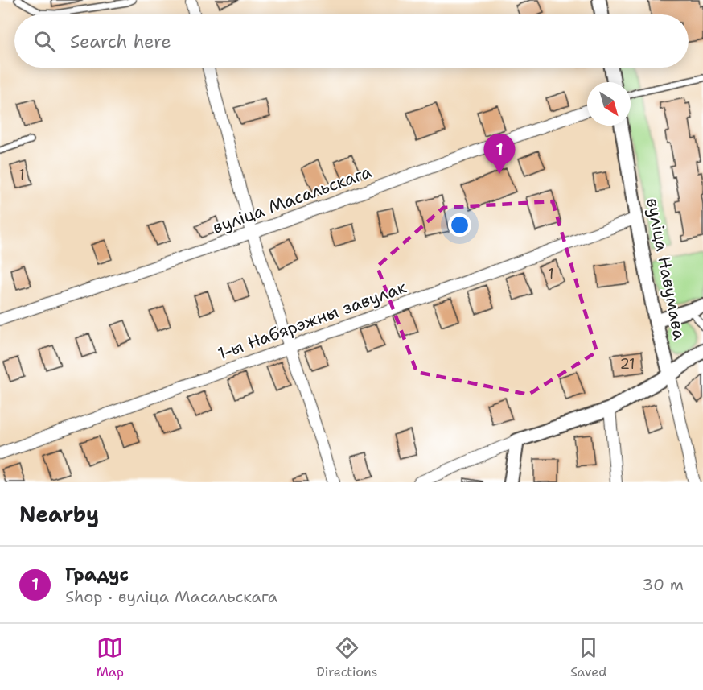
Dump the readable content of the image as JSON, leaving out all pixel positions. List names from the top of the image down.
{
  "streets": {
    "street": ["вуліца Масальскага", "вуліца Навумава", "1-ы Набярэжны завулак"]
  },
  "crossings": [
    ["вуліца Навумава", "1-ы Набярэжны завулак"]
  ],
  "house_numbers": ["1", "1", "21"],
  "north": "bottom right",
  "page": {
    "search": "Search here",
    "pins": "1",
    "heading": "Nearby",
    "list": [
      {
        "mark": "1",
        "name": "Градус",
        "note": "Shop · вуліца Масальскага",
        "value": "30 m"
      }
    ],
    "nav": ["Map", "Directions", "Saved"]
  }
}
